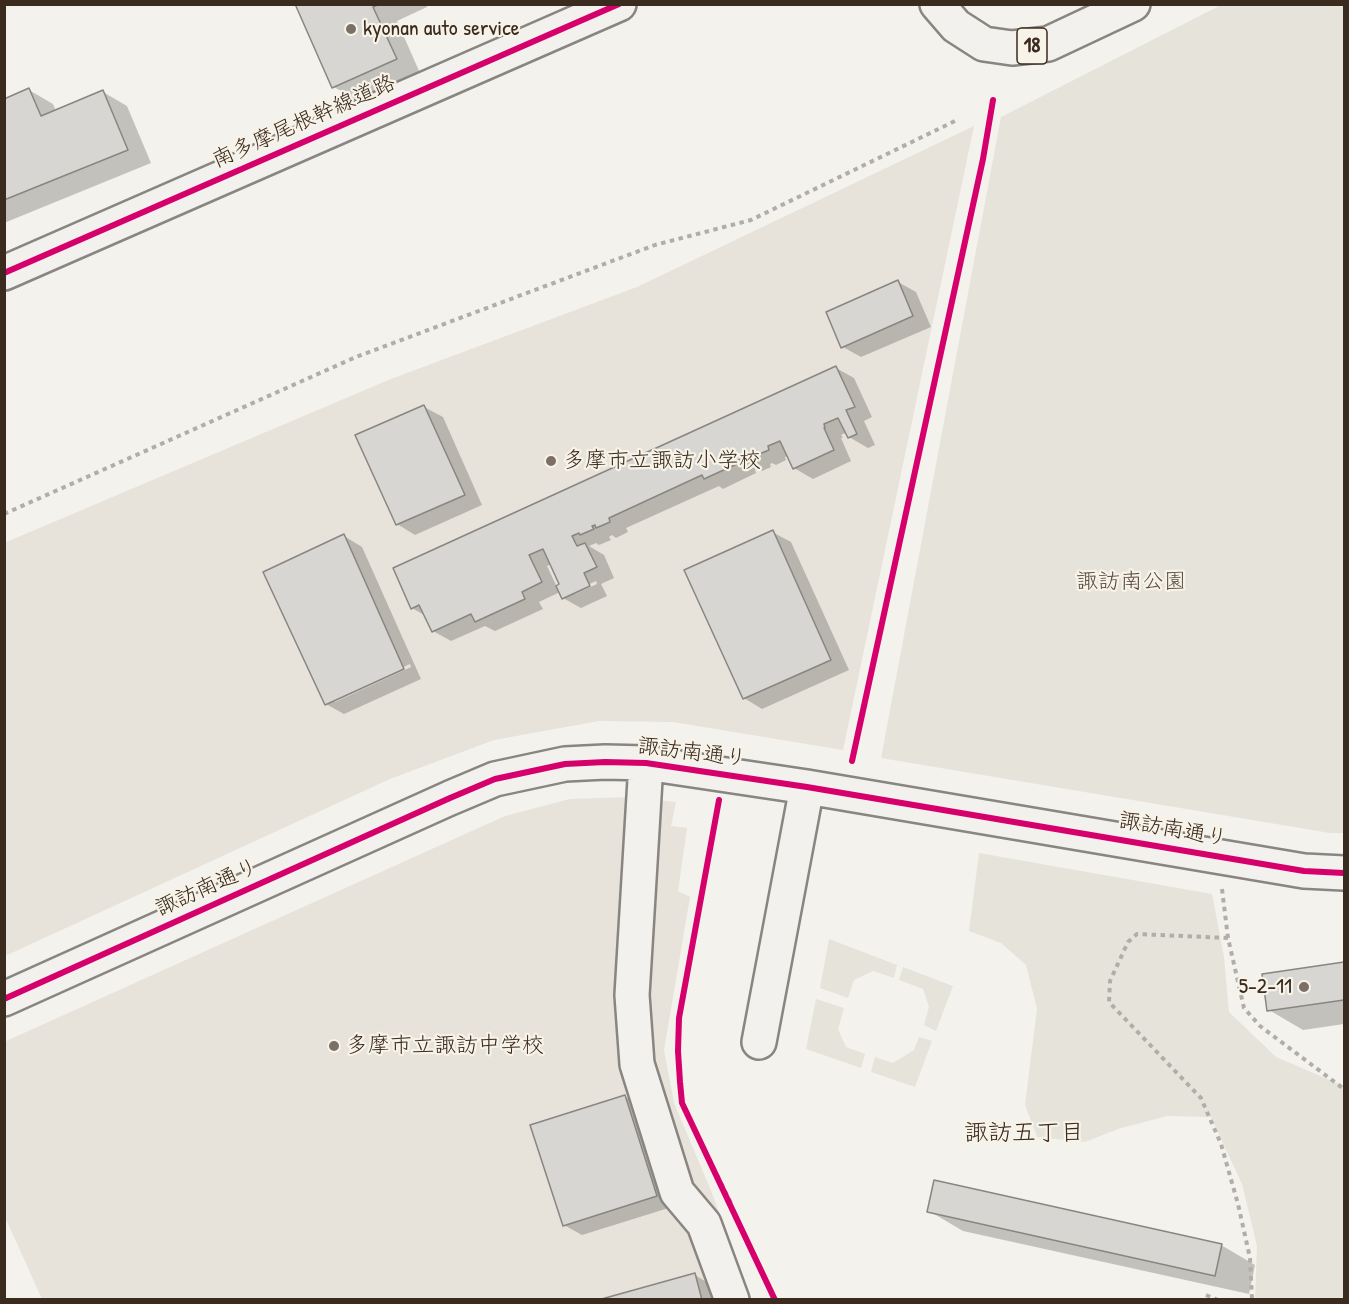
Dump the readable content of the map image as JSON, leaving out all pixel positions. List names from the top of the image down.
{
  "streets": {
    "street": ["18", "南多摩尾根幹線道路", "諏訪南通り"]
  },
  "districts": ["諏訪五丁目"],
  "parks": ["諏訪南公園"],
  "places": [
    "kyonan auto service",
    "多摩市立諏訪小学校",
    "5-2-11",
    "多摩市立諏訪中学校"
  ]
}
